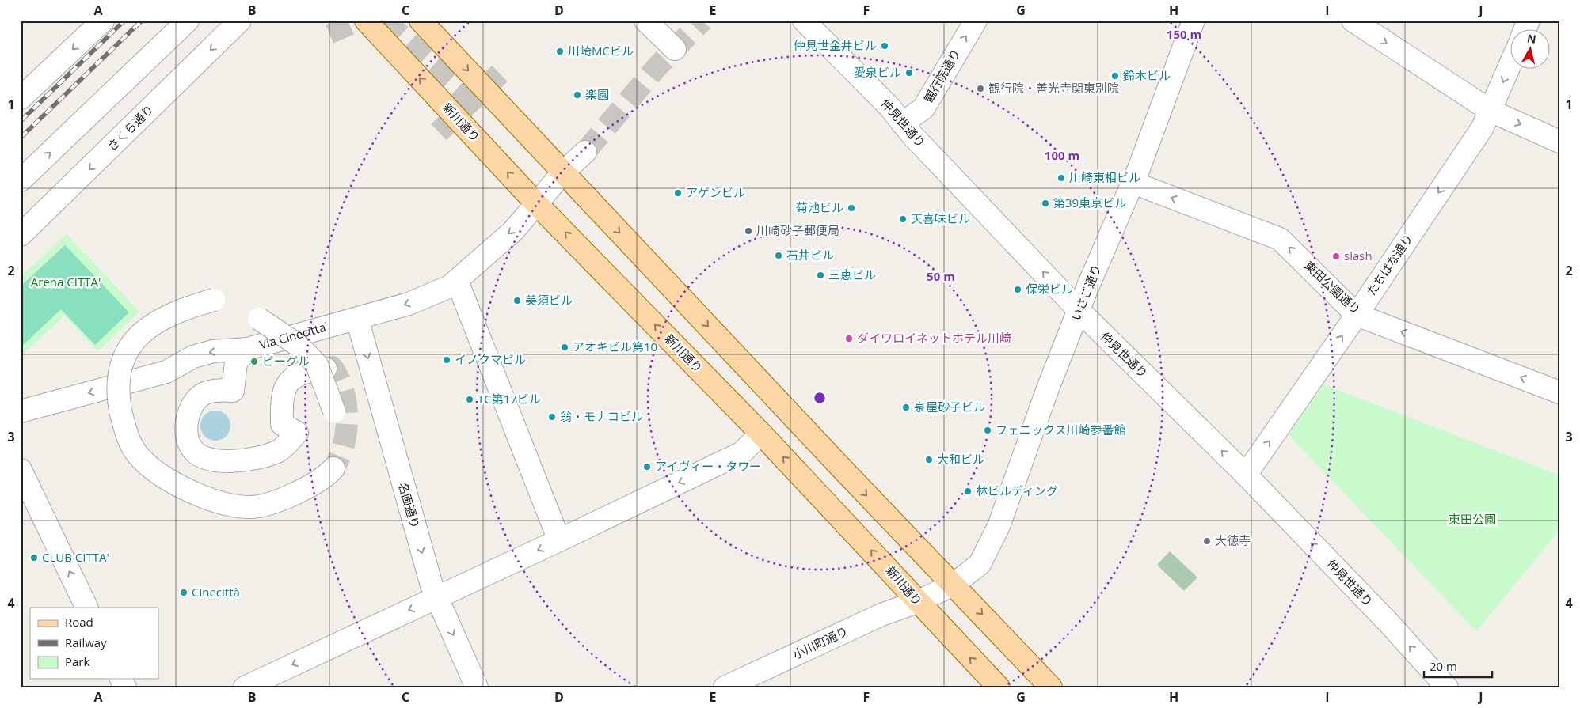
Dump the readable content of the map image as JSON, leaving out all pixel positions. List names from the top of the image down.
{
  "streets": {
    "main road": ["新川通り"],
    "street": [
      "観行院通り",
      "仲見世通り",
      "さくら通り",
      "たちばな通り",
      "東田公園通り",
      "いさご通り",
      "Via Cinecitta'",
      "名画通り",
      "小川町通り"
    ]
  },
  "crossings": [
    ["観行院通り", "仲見世通り"],
    ["新川通り", "Via Cinecitta'"],
    ["新川通り", "小川町通り"],
    ["仲見世通り", "たちばな通り"],
    ["仲見世通り", "いさご通り"],
    ["たちばな通り", "東田公園通り"],
    ["東田公園通り", "いさご通り"],
    ["いさご通り", "小川町通り"],
    ["Via Cinecitta'", "名画通り"]
  ],
  "one_way": [
    "観行院通り",
    "仲見世通り",
    "東田公園通り",
    "Via Cinecitta'"
  ],
  "parks": ["Arena CITTA'", "東田公園"],
  "places": [
    "仲見世金井ビル",
    "川崎MCビル",
    "愛泉ビル",
    "鈴木ビル",
    "観行院・善光寺関東別院",
    "楽園",
    "川崎東相ビル",
    "アゲンビル",
    "第39東京ビル",
    "菊池ビル",
    "天喜味ビル",
    "川崎砂子郵便局",
    "石井ビル",
    "slash",
    "三恵ビル",
    "保栄ビル",
    "美須ビル",
    "ダイワロイネットホテル川崎",
    "アオキビル第10",
    "イノクマビル",
    "ビーグル",
    "TC第17ビル",
    "泉屋砂子ビル",
    "翁・モナコビル",
    "フェニックス川崎参番館",
    "大和ビル",
    "アイヴィー・タワー",
    "林ビルディング",
    "大徳寺",
    "CLUB CITTA'",
    "Cinecittà"
  ],
  "legend": ["Road", "Railway", "Park"],
  "scale_bar": "20 m",
  "north": "top",
  "grid": {
    "columns": [
      "A",
      "B",
      "C",
      "D",
      "E",
      "F",
      "G",
      "H",
      "I",
      "J"
    ],
    "rows": [
      "1",
      "2",
      "3",
      "4"
    ]
  },
  "rings": ["150 m", "100 m", "50 m"]
}
